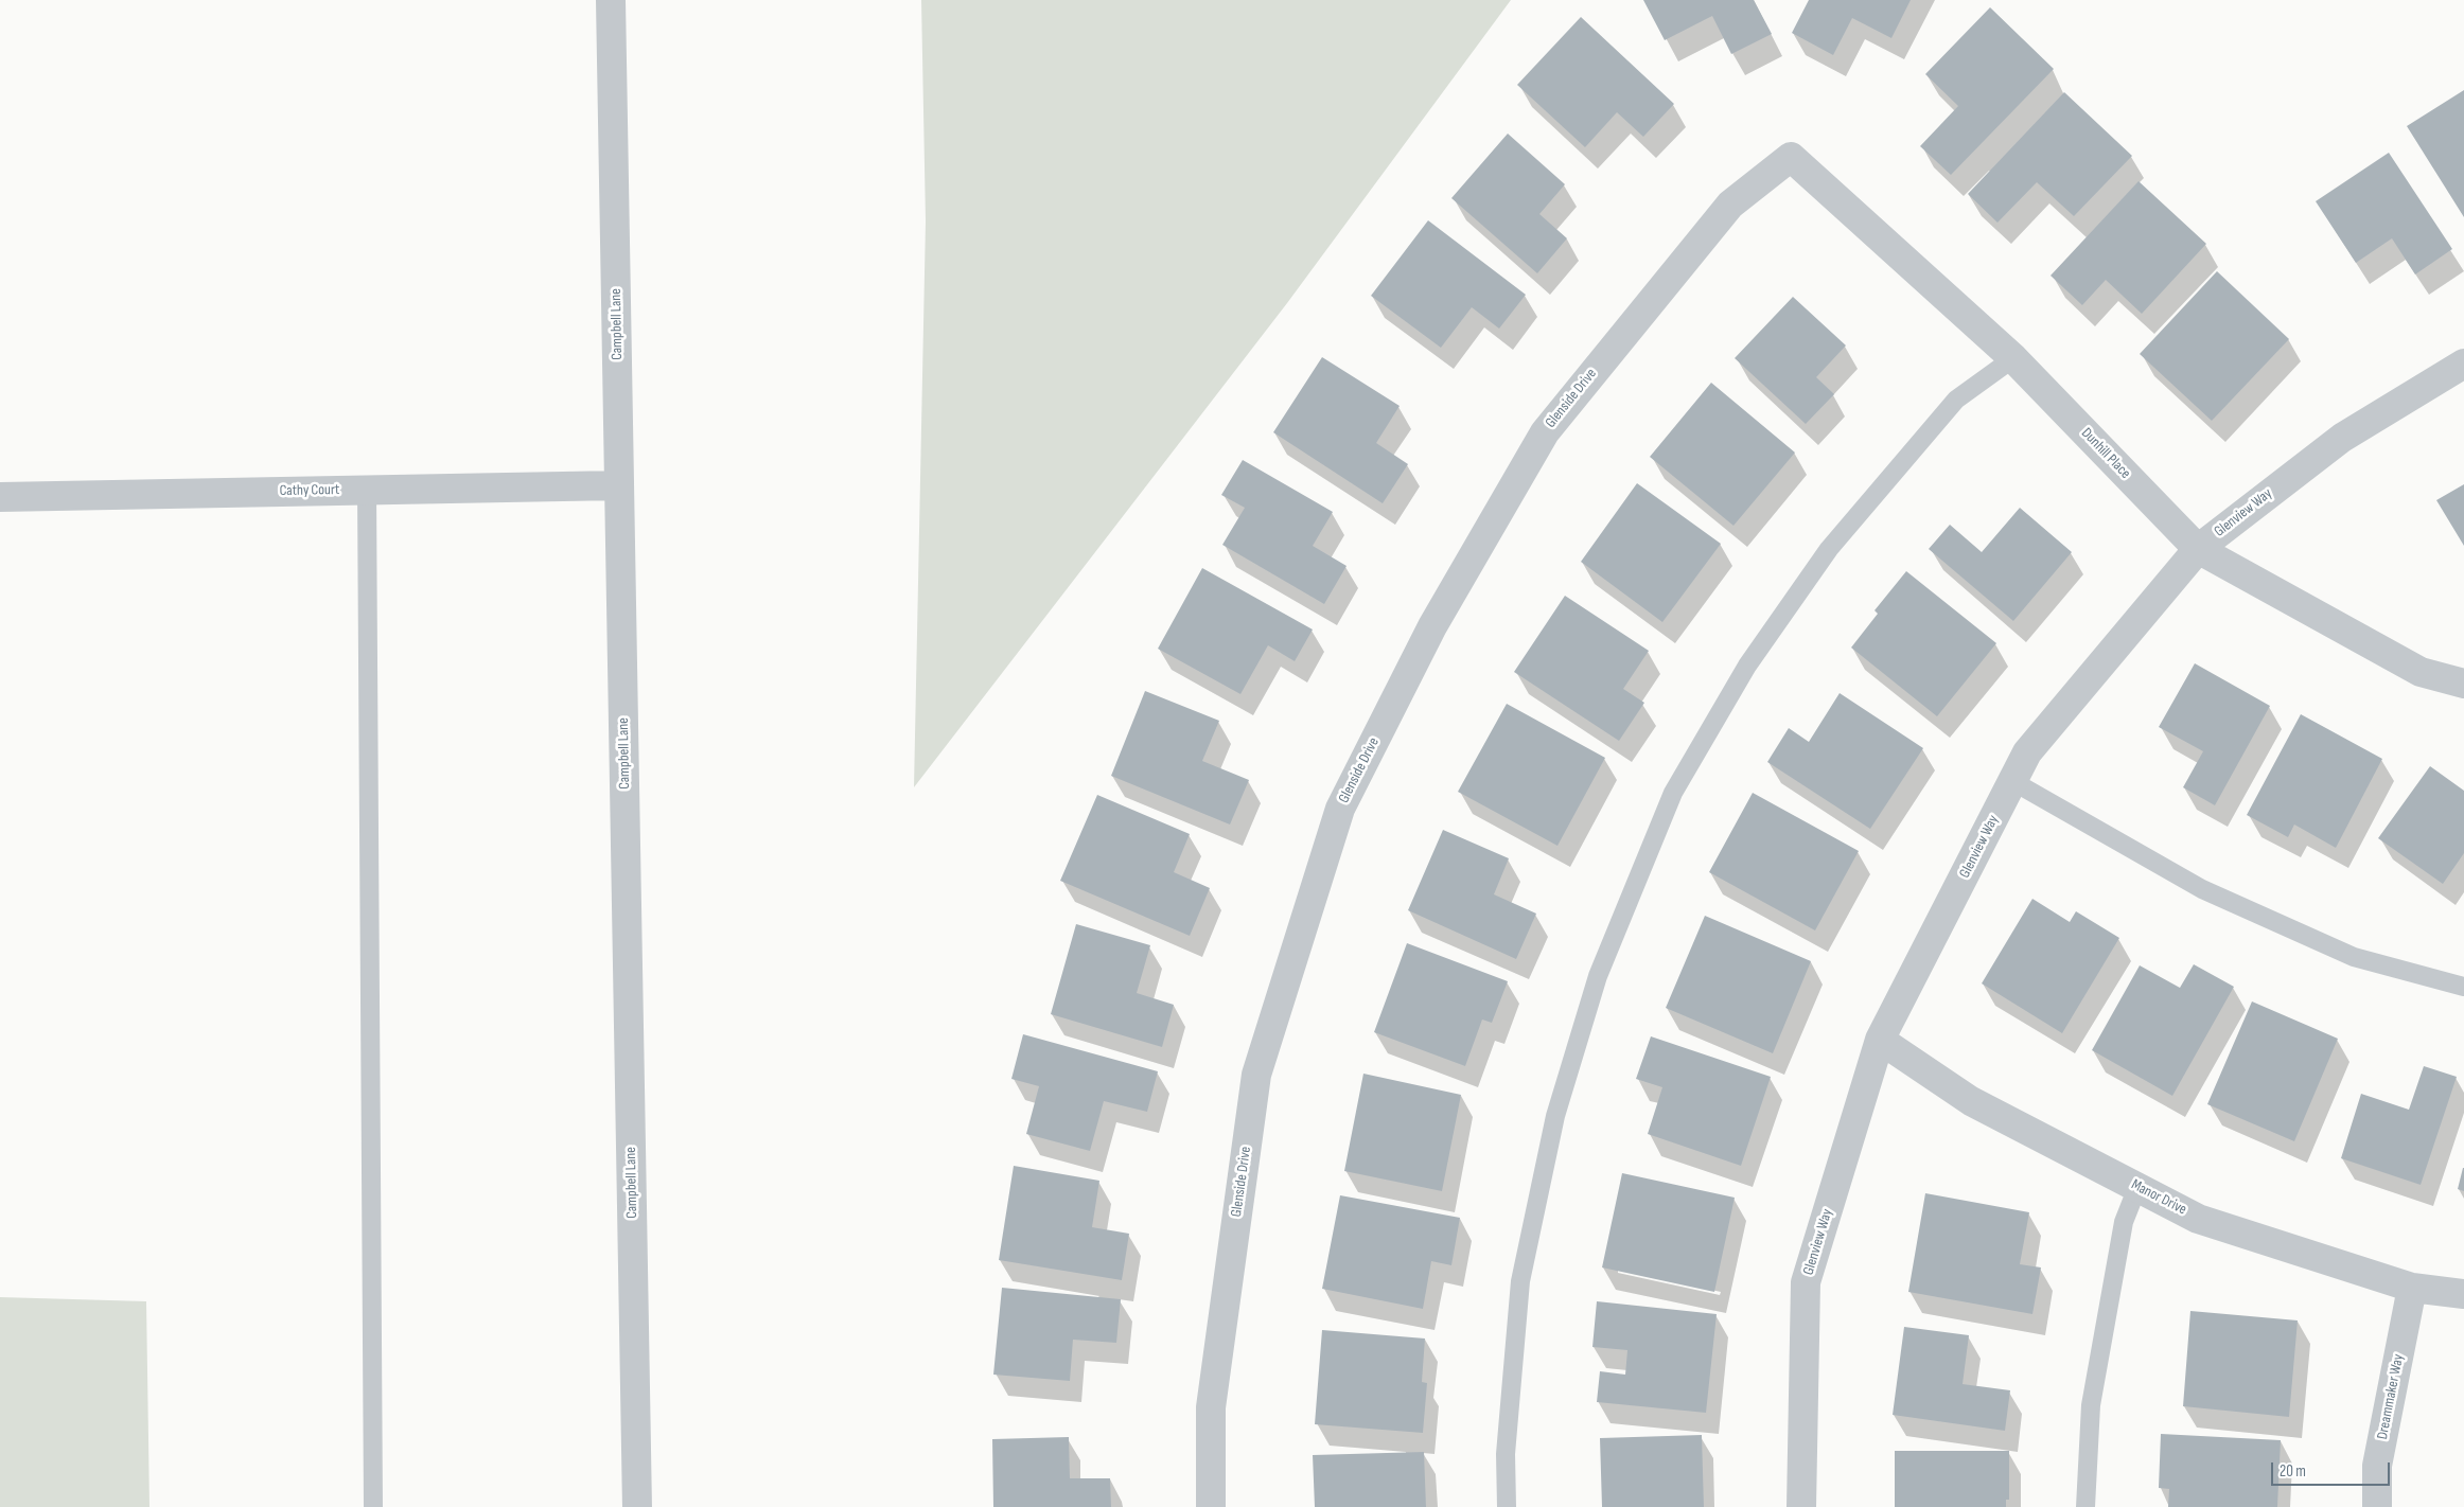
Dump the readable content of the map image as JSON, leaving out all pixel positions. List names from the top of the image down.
{
  "streets": {
    "street": [
      "Campbell Lane",
      "Glenside Drive",
      "Dunhill Place",
      "Cathy Court",
      "Glenview Way",
      "Manor Drive",
      "Dreammaker Way"
    ]
  },
  "crossings": [
    ["Campbell Lane", "Cathy Court"],
    ["Glenside Drive", "Dunhill Place"],
    ["Dunhill Place", "Glenview Way"],
    ["Glenview Way", "Manor Drive"],
    ["Manor Drive", "Dreammaker Way"]
  ],
  "scale_bar": "20 m"
}
